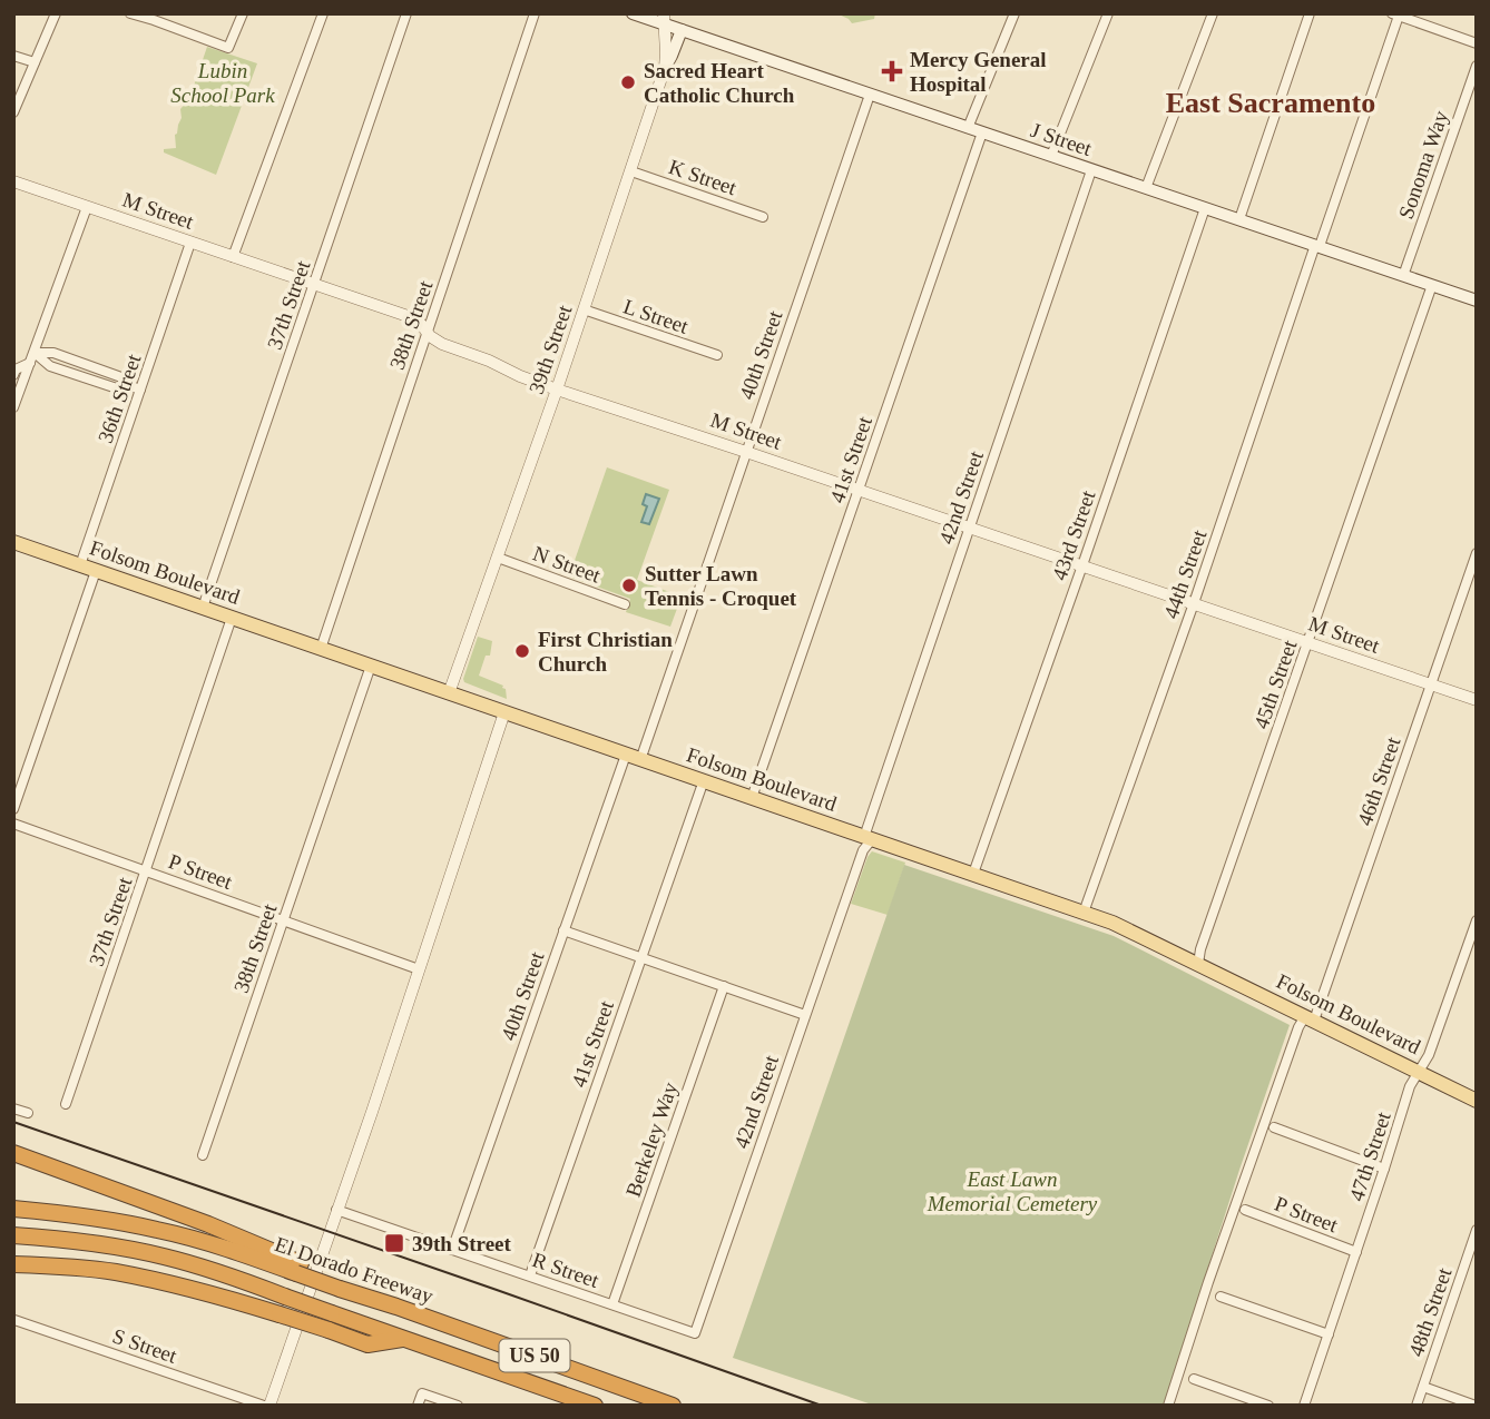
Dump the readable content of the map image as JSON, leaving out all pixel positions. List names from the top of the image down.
{
  "streets": {
    "highway": ["El Dorado Freeway", "US 50"],
    "main road": ["J Street", "Folsom Boulevard"],
    "street": [
      "Sonoma Way",
      "K Street",
      "M Street",
      "37th Street",
      "L Street",
      "38th Street",
      "39th Street",
      "40th Street",
      "36th Street",
      "41st Street",
      "42nd Street",
      "43rd Street",
      "N Street",
      "44th Street",
      "45th Street",
      "46th Street",
      "P Street",
      "Berkeley Way",
      "47th Street",
      "R Street",
      "48th Street",
      "S Street"
    ]
  },
  "crossings": [
    ["J Street", "Sonoma Way"],
    ["J Street", "39th Street"],
    ["J Street", "40th Street"],
    ["J Street", "41st Street"],
    ["J Street", "42nd Street"],
    ["J Street", "43rd Street"],
    ["J Street", "44th Street"],
    ["J Street", "45th Street"],
    ["K Street", "39th Street"],
    ["M Street", "37th Street"],
    ["M Street", "38th Street"],
    ["M Street", "39th Street"],
    ["M Street", "40th Street"],
    ["M Street", "36th Street"],
    ["M Street", "41st Street"],
    ["M Street", "42nd Street"],
    ["M Street", "43rd Street"],
    ["M Street", "44th Street"],
    ["M Street", "45th Street"],
    ["M Street", "46th Street"],
    ["37th Street", "Folsom Boulevard"],
    ["37th Street", "P Street"],
    ["L Street", "39th Street"],
    ["38th Street", "Folsom Boulevard"],
    ["38th Street", "P Street"],
    ["39th Street", "N Street"],
    ["39th Street", "Folsom Boulevard"],
    ["40th Street", "Folsom Boulevard"],
    ["40th Street", "R Street"],
    ["36th Street", "Folsom Boulevard"],
    ["41st Street", "Folsom Boulevard"],
    ["41st Street", "R Street"],
    ["42nd Street", "Folsom Boulevard"],
    ["42nd Street", "R Street"],
    ["43rd Street", "Folsom Boulevard"],
    ["Folsom Boulevard", "44th Street"],
    ["Folsom Boulevard", "45th Street"],
    ["Folsom Boulevard", "46th Street"],
    ["Folsom Boulevard", "47th Street"],
    ["P Street", "47th Street"],
    ["Berkeley Way", "R Street"]
  ],
  "districts": ["East Sacramento"],
  "parks": ["Lubin School Park", "East Lawn Memorial Cemetery"],
  "places": {
    "health": ["Mercy General Hospital"],
    "other": ["Sacred Heart Catholic Church", "Sutter Lawn Tennis - Croquet", "First Christian Church"],
    "transit": ["39th Street"]
  }
}
